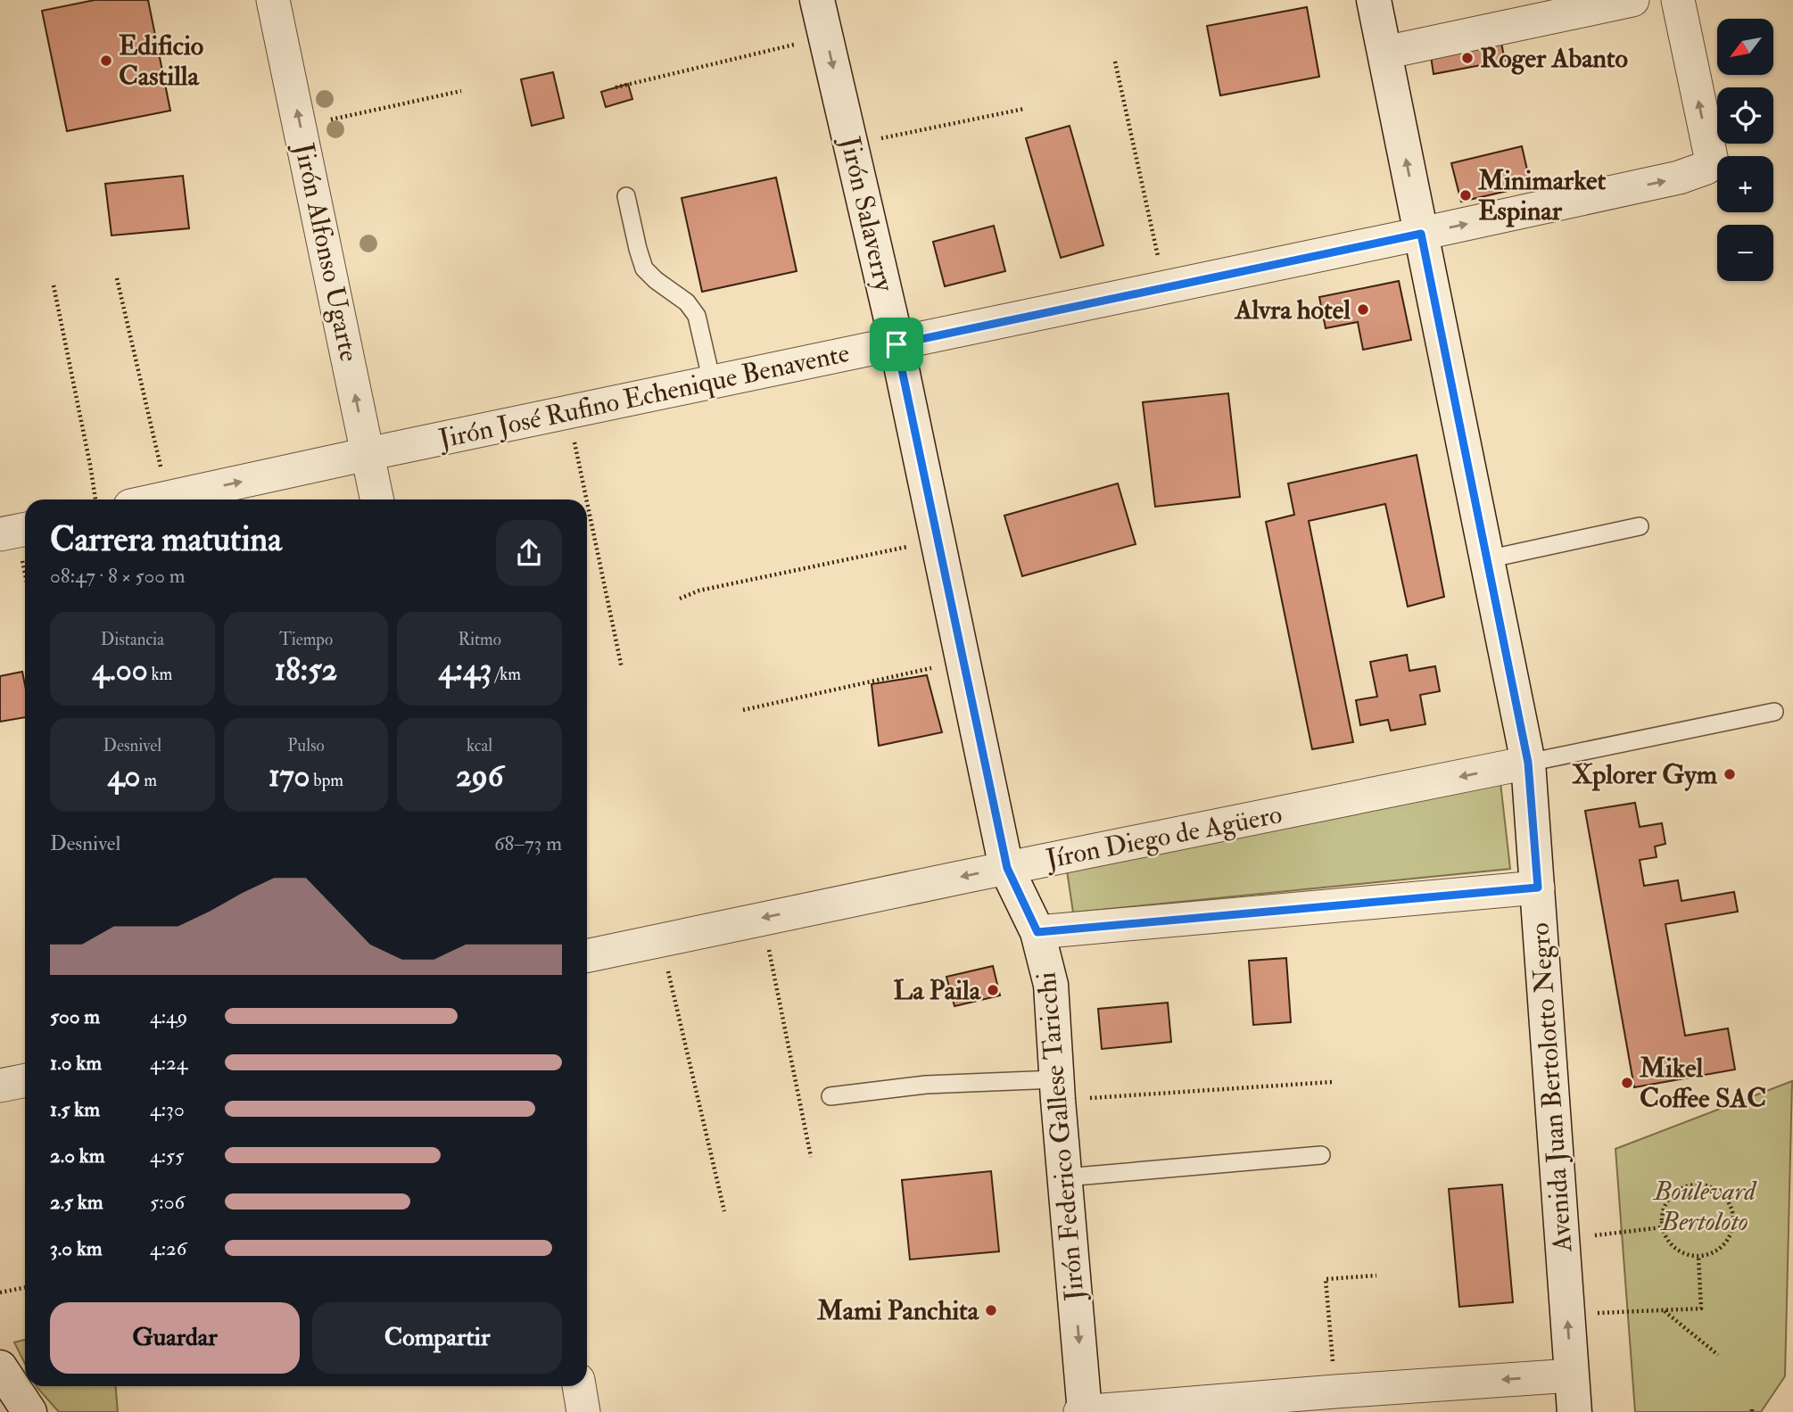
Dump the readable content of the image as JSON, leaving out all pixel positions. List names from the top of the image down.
{
  "streets": {
    "main road": ["Jirón Salaverry", "Avenida Juan Bertolotto Negro", "Jirón Federico Gallese Taricchi"],
    "street": ["Jirón Alfonso Ugarte", "Jirón José Rufino Echenique Benavente", "Jíron Diego de Agüero"]
  },
  "crossings": [
    ["Jirón Salaverry", "Jirón José Rufino Echenique Benavente"],
    ["Jirón Salaverry", "Jíron Diego de Agüero"],
    ["Jirón Salaverry", "Jirón Federico Gallese Taricchi"],
    ["Jirón Alfonso Ugarte", "Jirón José Rufino Echenique Benavente"],
    ["Jirón José Rufino Echenique Benavente", "Avenida Juan Bertolotto Negro"],
    ["Jíron Diego de Agüero", "Avenida Juan Bertolotto Negro"],
    ["Jíron Diego de Agüero", "Jirón Federico Gallese Taricchi"]
  ],
  "one_way": ["Jirón Alfonso Ugarte", "Jirón Federico Gallese Taricchi"],
  "parks": ["Boulevard Bertoloto"],
  "places": [
    "Roger Abanto",
    "Edificio Castilla",
    "Minimarket Espinar",
    "Alvra hotel",
    "Xplorer Gym",
    "La Paila",
    "Mikel Coffee SAC",
    "Mami Panchita"
  ],
  "north": "bottom left",
  "page": {
    "map_buttons": ["+", "−"],
    "heading": ["Carrera matutina", "08:47 · 8 × 500 m"],
    "stats": [
      ["Distancia", "4.00 km"],
      ["Tiempo", "18:52"],
      ["Ritmo", "4:43 /km"],
      ["Desnivel", "40 m"],
      ["Pulso", "170 bpm"],
      ["kcal", "296"]
    ],
    "chart": ["Desnivel", "68–73 m"],
    "list": [
      {
        "name": "500 m",
        "note": "4:49"
      },
      {
        "name": "1.0 km",
        "note": "4:24"
      },
      {
        "name": "1.5 km",
        "note": "4:30"
      },
      {
        "name": "2.0 km",
        "note": "4:55"
      },
      {
        "name": "2.5 km",
        "note": "5:06"
      },
      {
        "name": "3.0 km",
        "note": "4:26"
      }
    ],
    "buttons": ["Guardar", "Compartir"]
  }
}
